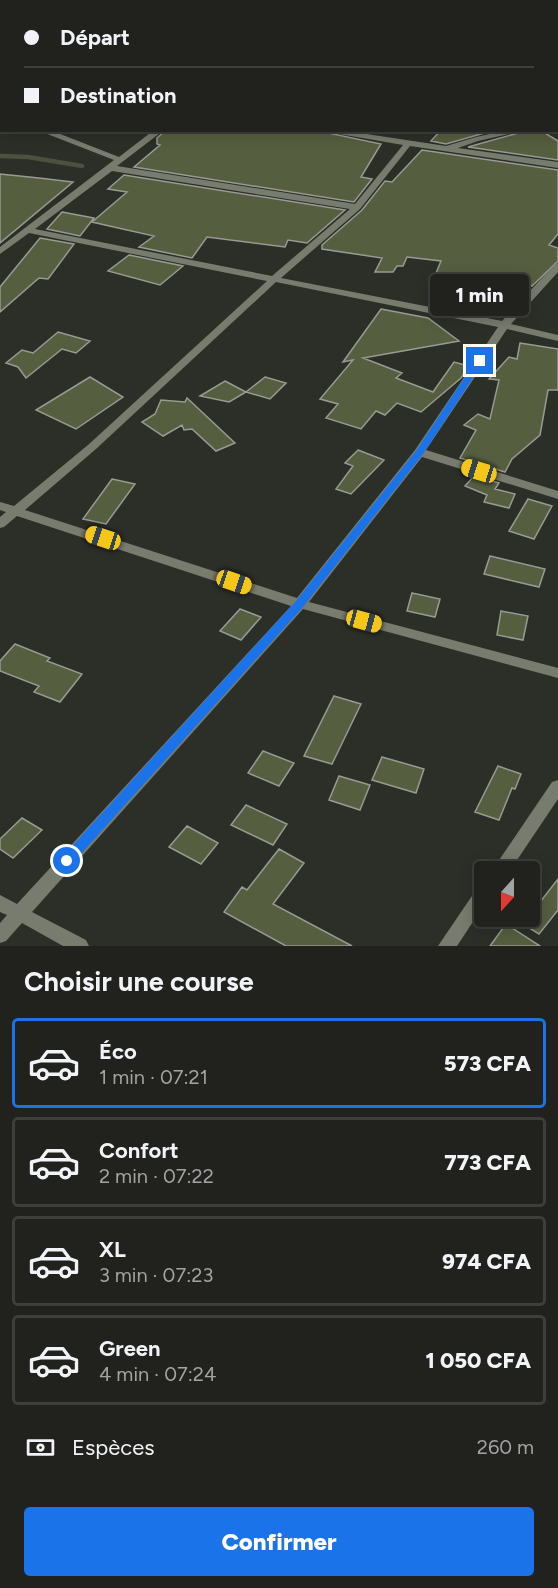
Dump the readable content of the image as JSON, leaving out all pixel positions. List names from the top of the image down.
{
  "north": "bottom",
  "page": {
    "banner": ["Départ", "Destination"],
    "bubble": "1 min",
    "heading": "Choisir une course",
    "list": [
      {
        "name": "Éco",
        "note": "1 min · 07:21",
        "value": "573 CFA"
      },
      {
        "name": "Confort",
        "note": "2 min · 07:22",
        "value": "773 CFA"
      },
      {
        "name": "XL",
        "note": "3 min · 07:23",
        "value": "974 CFA"
      },
      {
        "name": "Green",
        "note": "4 min · 07:24",
        "value": "1 050 CFA"
      }
    ],
    "pay": ["Espèces", "260 m"],
    "buttons": "Confirmer"
  }
}
